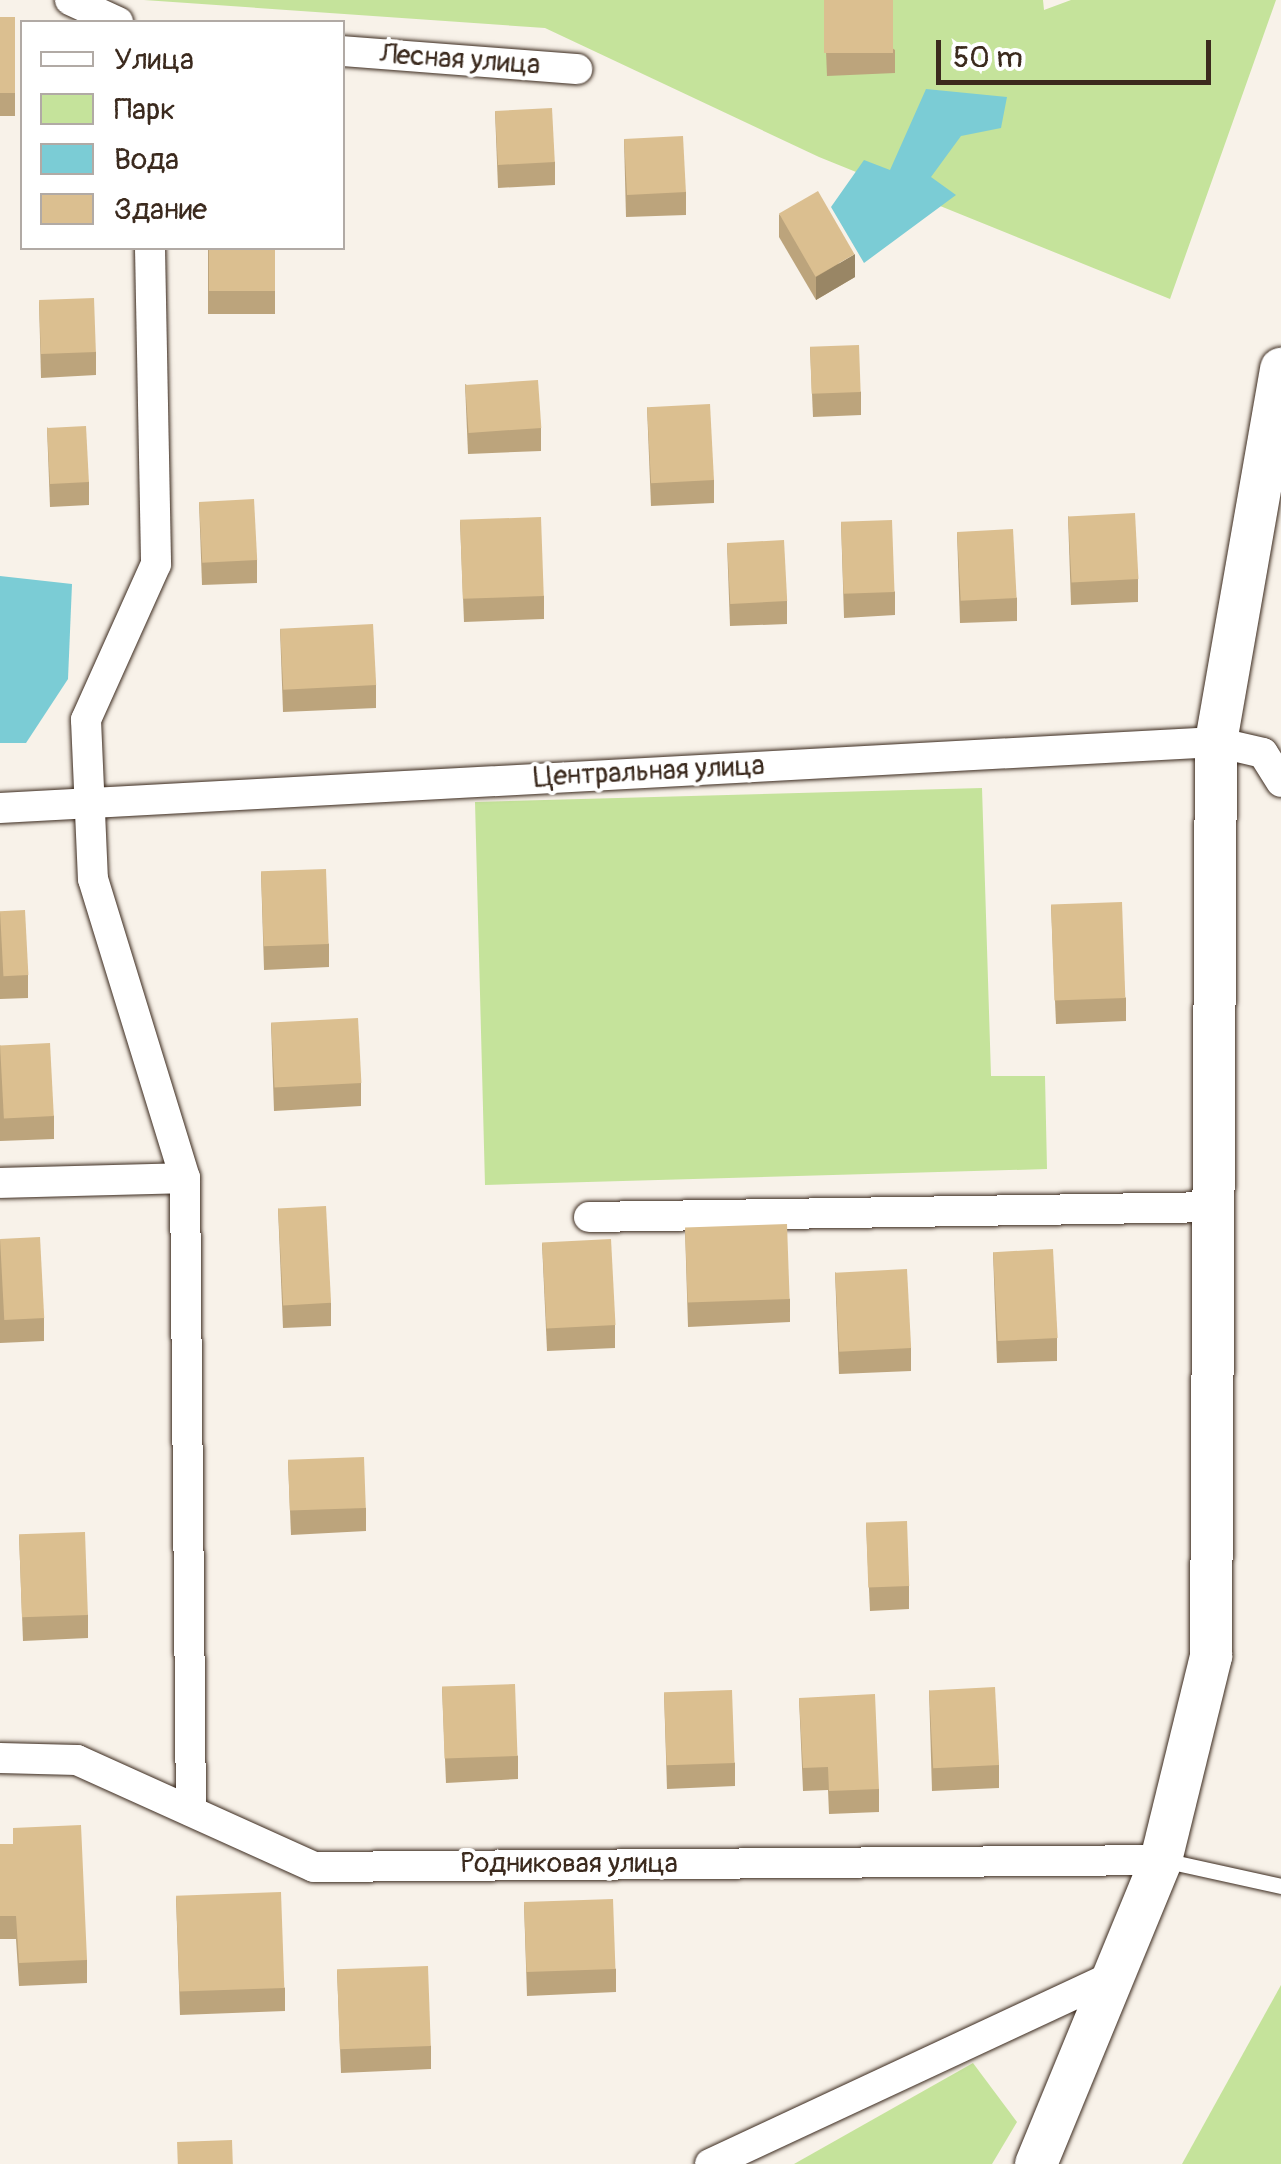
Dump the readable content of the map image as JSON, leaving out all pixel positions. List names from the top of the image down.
{
  "streets": {
    "street": ["Лесная улица", "Центральная улица", "Родниковая улица"]
  },
  "legend": [
    "Улица",
    "Парк",
    "Вода",
    "Здание"
  ],
  "scale_bar": "50 m"
}
